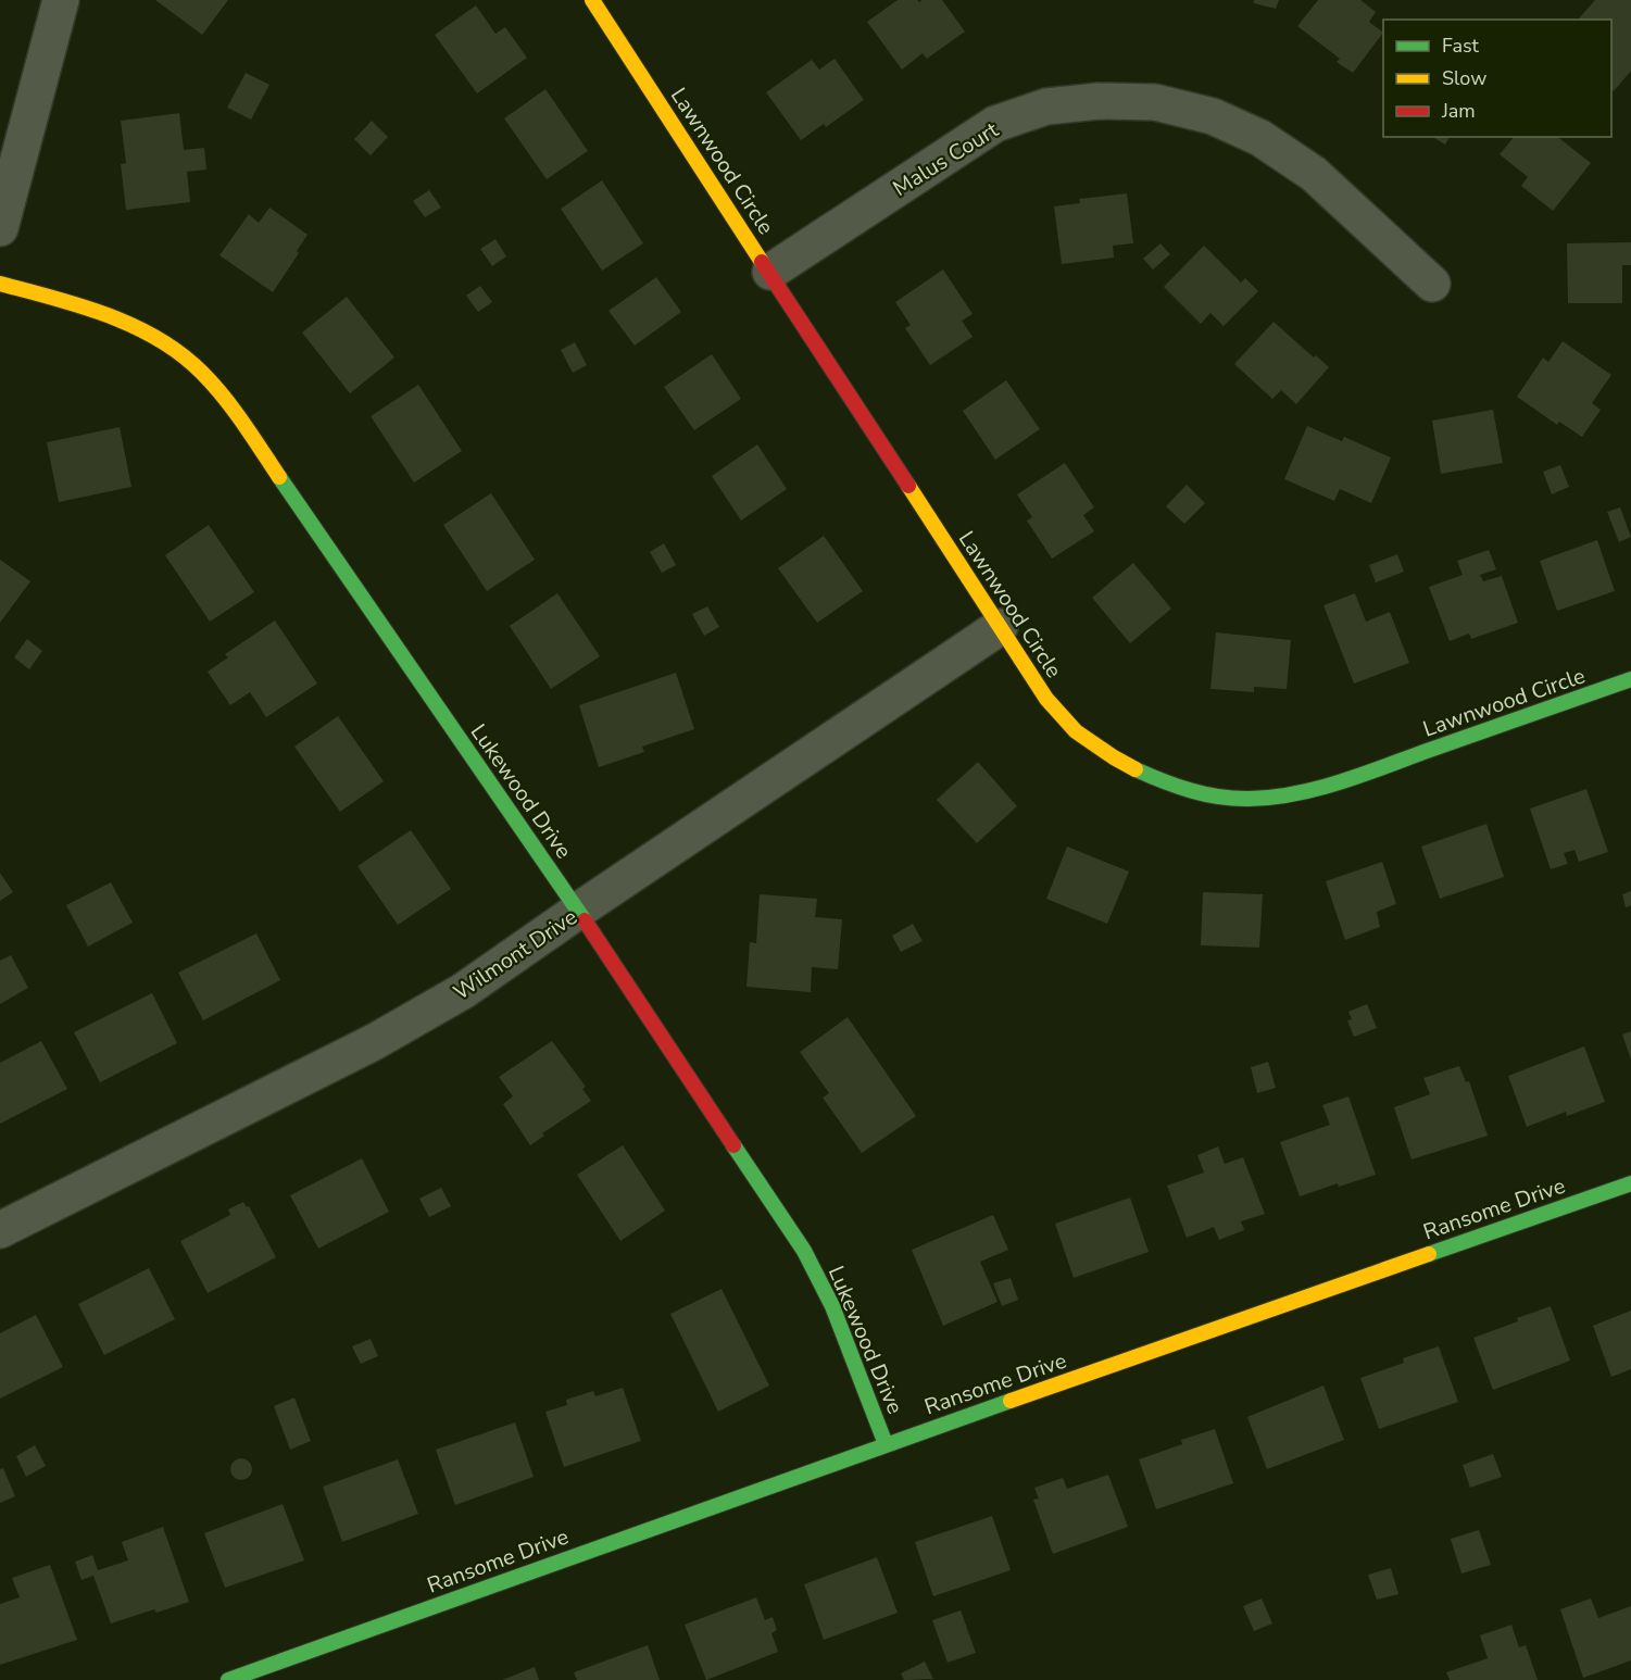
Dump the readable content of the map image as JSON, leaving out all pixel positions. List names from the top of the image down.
{
  "streets": {
    "street": [
      "Malus Court",
      "Lawnwood Circle",
      "Lukewood Drive",
      "Wilmont Drive",
      "Ransome Drive"
    ]
  },
  "crossings": [
    ["Malus Court", "Lawnwood Circle"],
    ["Lawnwood Circle", "Wilmont Drive"],
    ["Lukewood Drive", "Wilmont Drive"],
    ["Lukewood Drive", "Ransome Drive"]
  ],
  "legend": ["Fast", "Slow", "Jam"]
}
